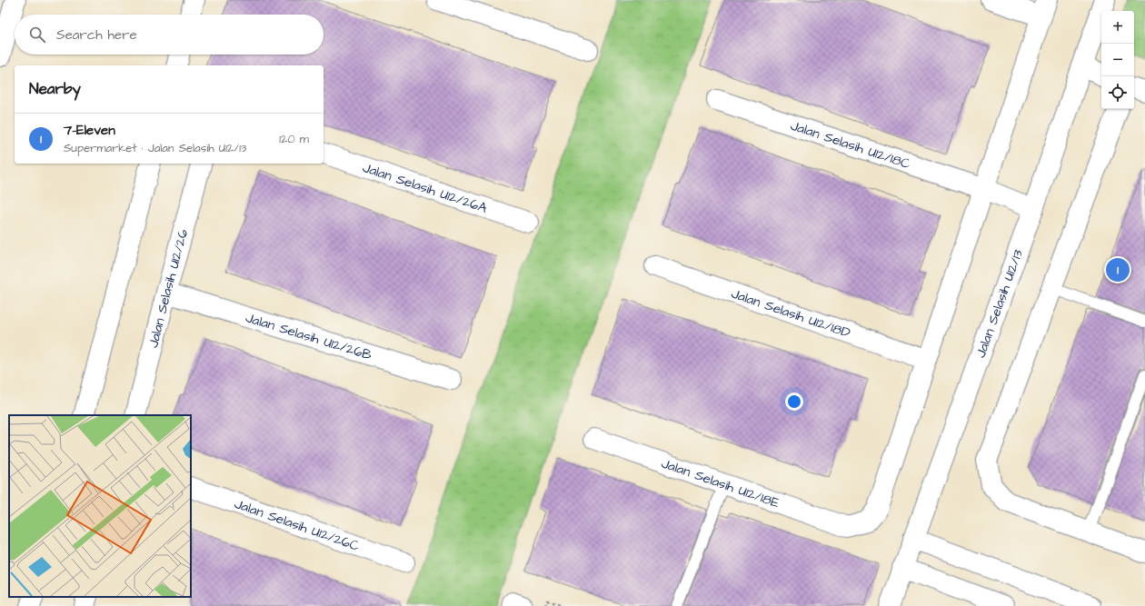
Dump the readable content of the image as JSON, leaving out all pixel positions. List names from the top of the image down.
{
  "streets": {
    "main road": [
      "Jalan Selasih U12/18C",
      "Jalan Selasih U12/26A",
      "Jalan Selasih U12/26",
      "Jalan Selasih U12/13",
      "Jalan Selasih U12/18D",
      "Jalan Selasih U12/26B",
      "Jalan Selasih U12/18E",
      "Jalan Selasih U12/26C"
    ]
  },
  "crossings": [
    ["Jalan Selasih U12/18C", "Jalan Selasih U12/13"],
    ["Jalan Selasih U12/26", "Jalan Selasih U12/26B"],
    ["Jalan Selasih U12/18D", "Jalan Selasih U12/18E"]
  ],
  "page": {
    "map_buttons": ["+", "−"],
    "search": "Search here",
    "heading": "Nearby",
    "list": [
      {
        "mark": "1",
        "name": "7-Eleven",
        "note": "Supermarket · Jalan Selasih U12/13",
        "value": "120 m"
      }
    ],
    "pins": "1"
  }
}
